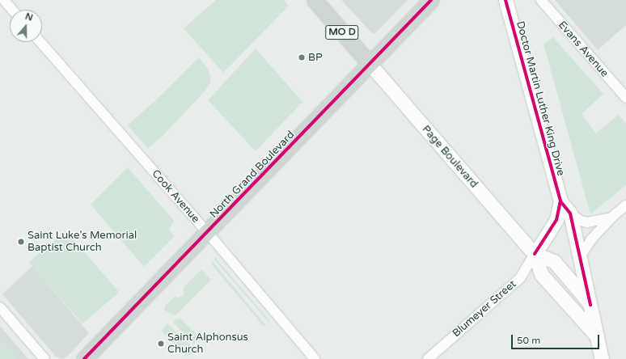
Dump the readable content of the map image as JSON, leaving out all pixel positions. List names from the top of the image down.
{
  "streets": {
    "main road": [
      "MO D",
      "Doctor Martin Luther King Drive",
      "Page Boulevard",
      "North Grand Boulevard"
    ],
    "street": ["Evans Avenue", "Cook Avenue", "Blumeyer Street"]
  },
  "crossings": [
    ["Doctor Martin Luther King Drive", "Page Boulevard"],
    ["Doctor Martin Luther King Drive", "Blumeyer Street"],
    ["Page Boulevard", "North Grand Boulevard"],
    ["Page Boulevard", "Blumeyer Street"],
    ["North Grand Boulevard", "Cook Avenue"]
  ],
  "places": ["BP", "Saint Luke's Memorial Baptist Church", "Saint Alphonsus Church"],
  "scale_bar": "50 m",
  "north": "top"
}
